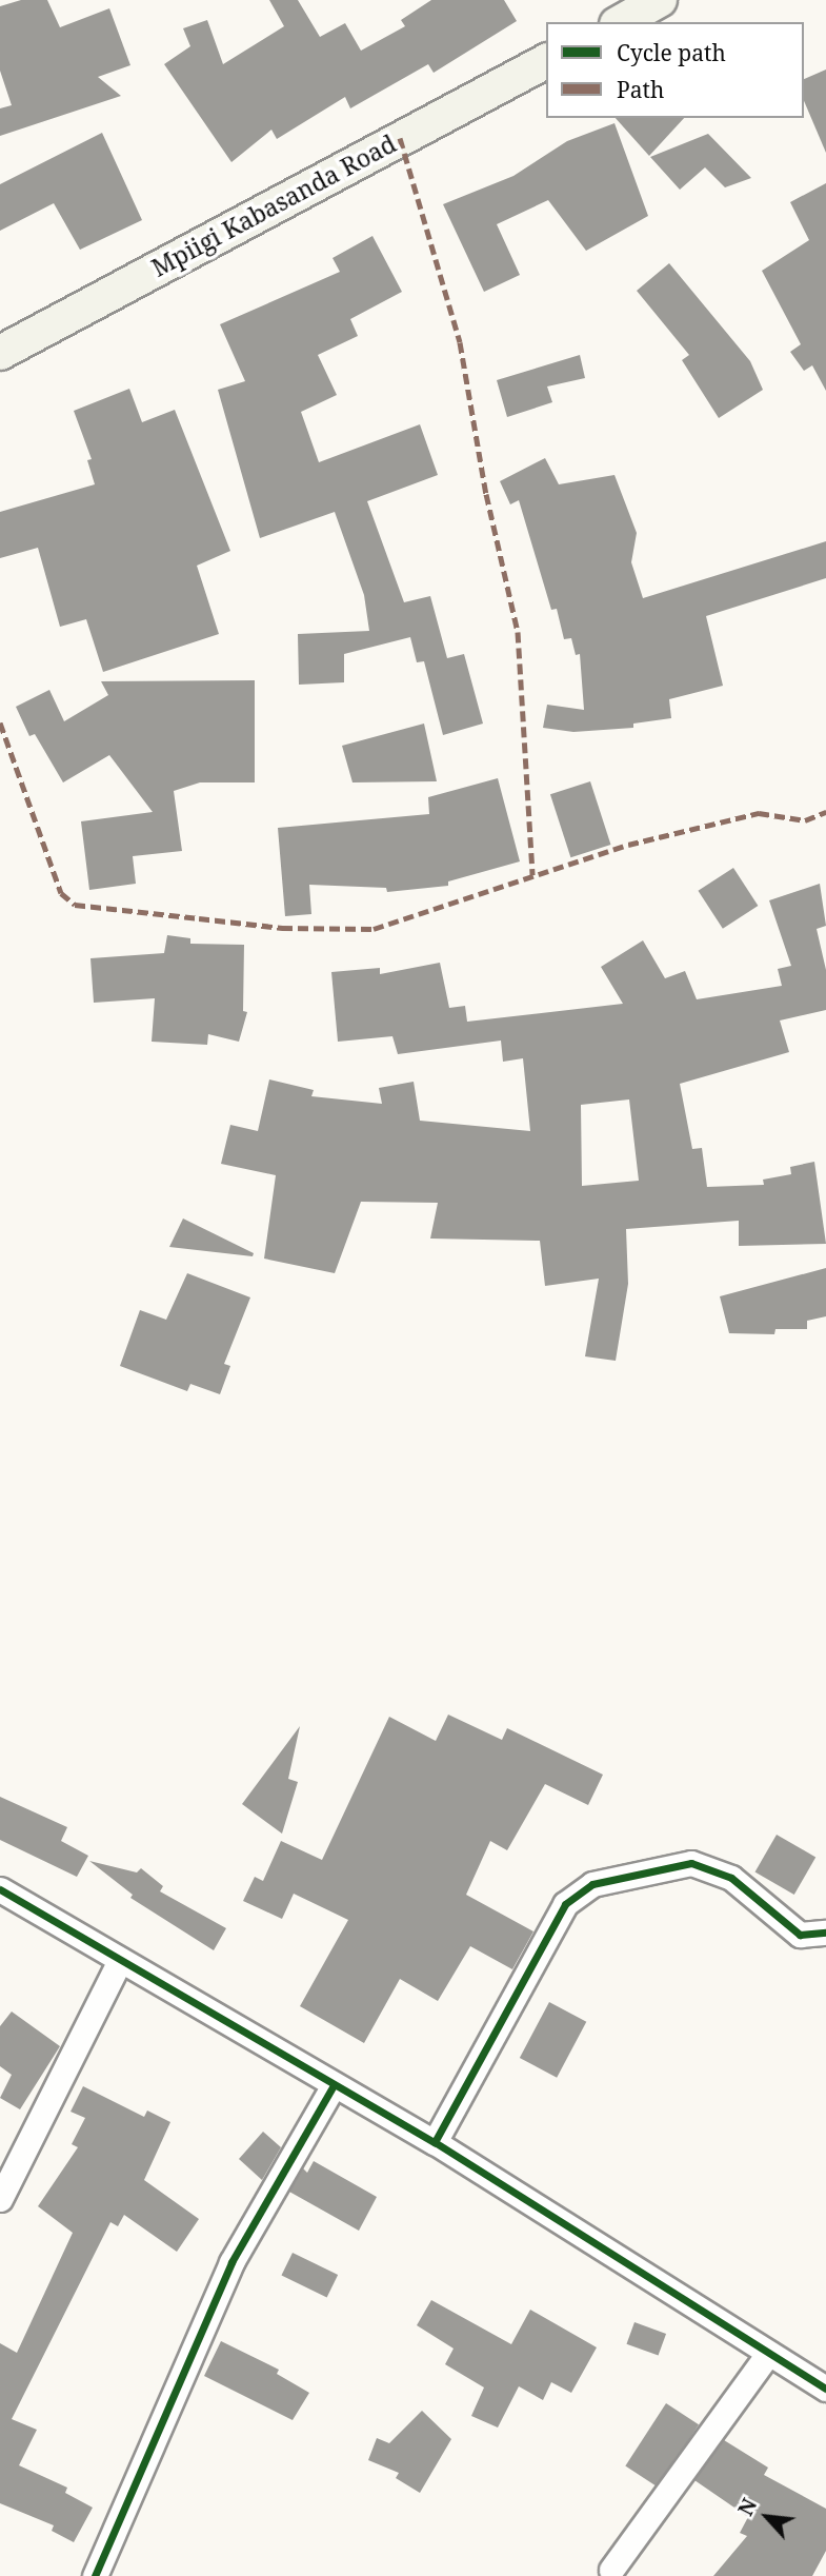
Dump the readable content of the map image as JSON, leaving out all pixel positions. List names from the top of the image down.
{
  "streets": {
    "main road": ["Mpiigi Kabasanda Road"]
  },
  "legend": ["Cycle path", "Path"],
  "north": "top left"
}
